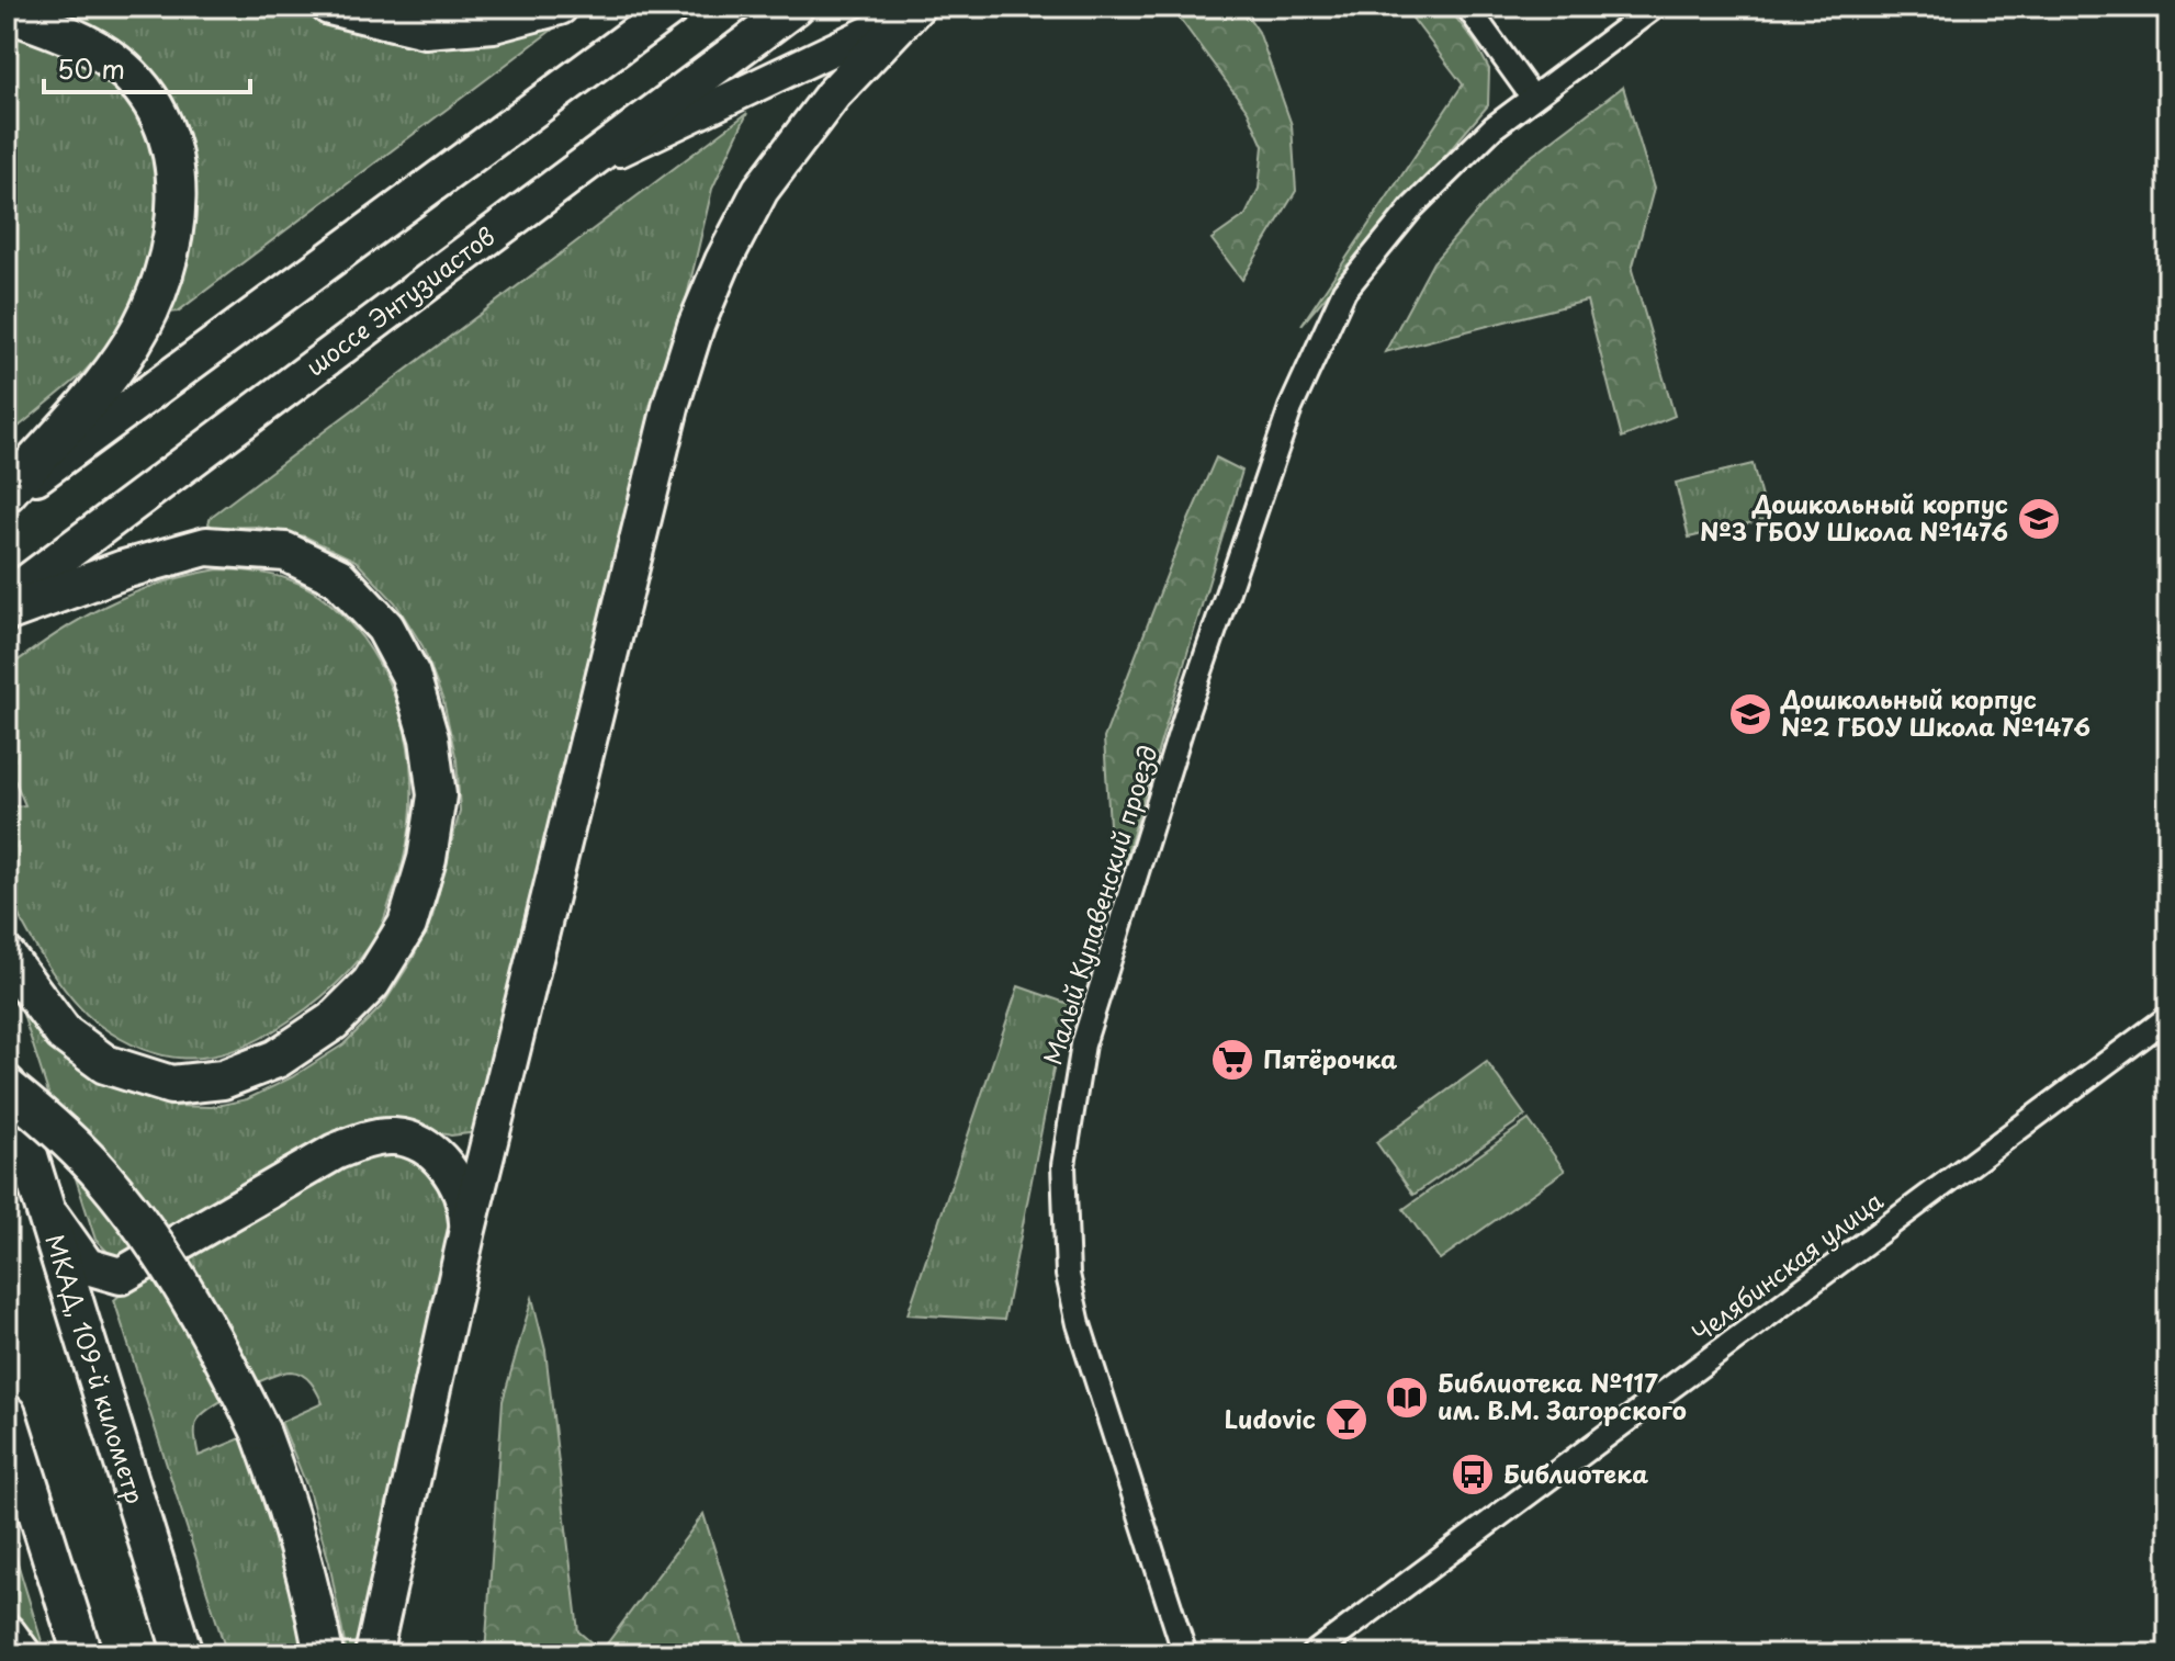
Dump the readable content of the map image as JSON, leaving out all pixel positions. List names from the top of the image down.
{
  "streets": {
    "highway": ["МКАД, 109-й километр"],
    "main road": ["шоссе Энтузиастов"],
    "street": ["Малый Купавенский проезд", "Челябинская улица"]
  },
  "places": {
    "school or university": ["Дошкольный корпус №3 ГБОУ Школа №1476", "Дошкольный корпус №2 ГБОУ Школа №1476"],
    "supermarket": ["Пятёрочка"],
    "library": ["Библиотека №117 им. В.М. Загорского"],
    "bar": ["Ludovic"],
    "bus stop": ["Библиотека"]
  },
  "scale_bar": "50 m"
}
